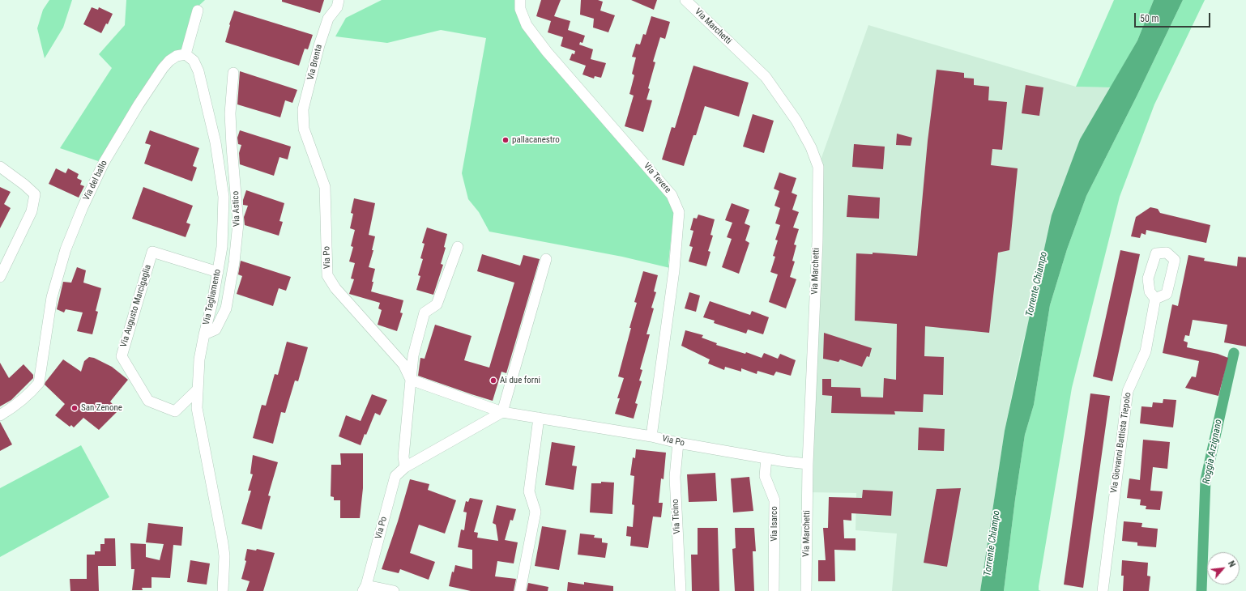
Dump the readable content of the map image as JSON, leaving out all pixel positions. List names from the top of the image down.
{
  "streets": {
    "street": [
      "Via Marchetti",
      "Via Brenta",
      "Via Tevere",
      "Via del ballo",
      "Via Astico",
      "Via Po",
      "Via Tagliamento",
      "Via Augusto Marcigaglia",
      "Via Giovanni Battista Tiepolo",
      "Via Ticino",
      "Via Isarco"
    ]
  },
  "crossings": [
    ["Via Marchetti", "Via Po"],
    ["Via Brenta", "Via Po"],
    ["Via Tevere", "Via Po"],
    ["Via del ballo", "Via Tagliamento"],
    ["Via Astico", "Via Tagliamento"],
    ["Via Po", "Via Ticino"],
    ["Via Po", "Via Isarco"],
    ["Via Tagliamento", "Via Augusto Marcigaglia"]
  ],
  "water": ["Torrente Chiampo", "Roggia Arzignano"],
  "places": ["pallacanestro", "Ai due forni", "San Zenone"],
  "scale_bar": "50 m",
  "north": "top right"
}
